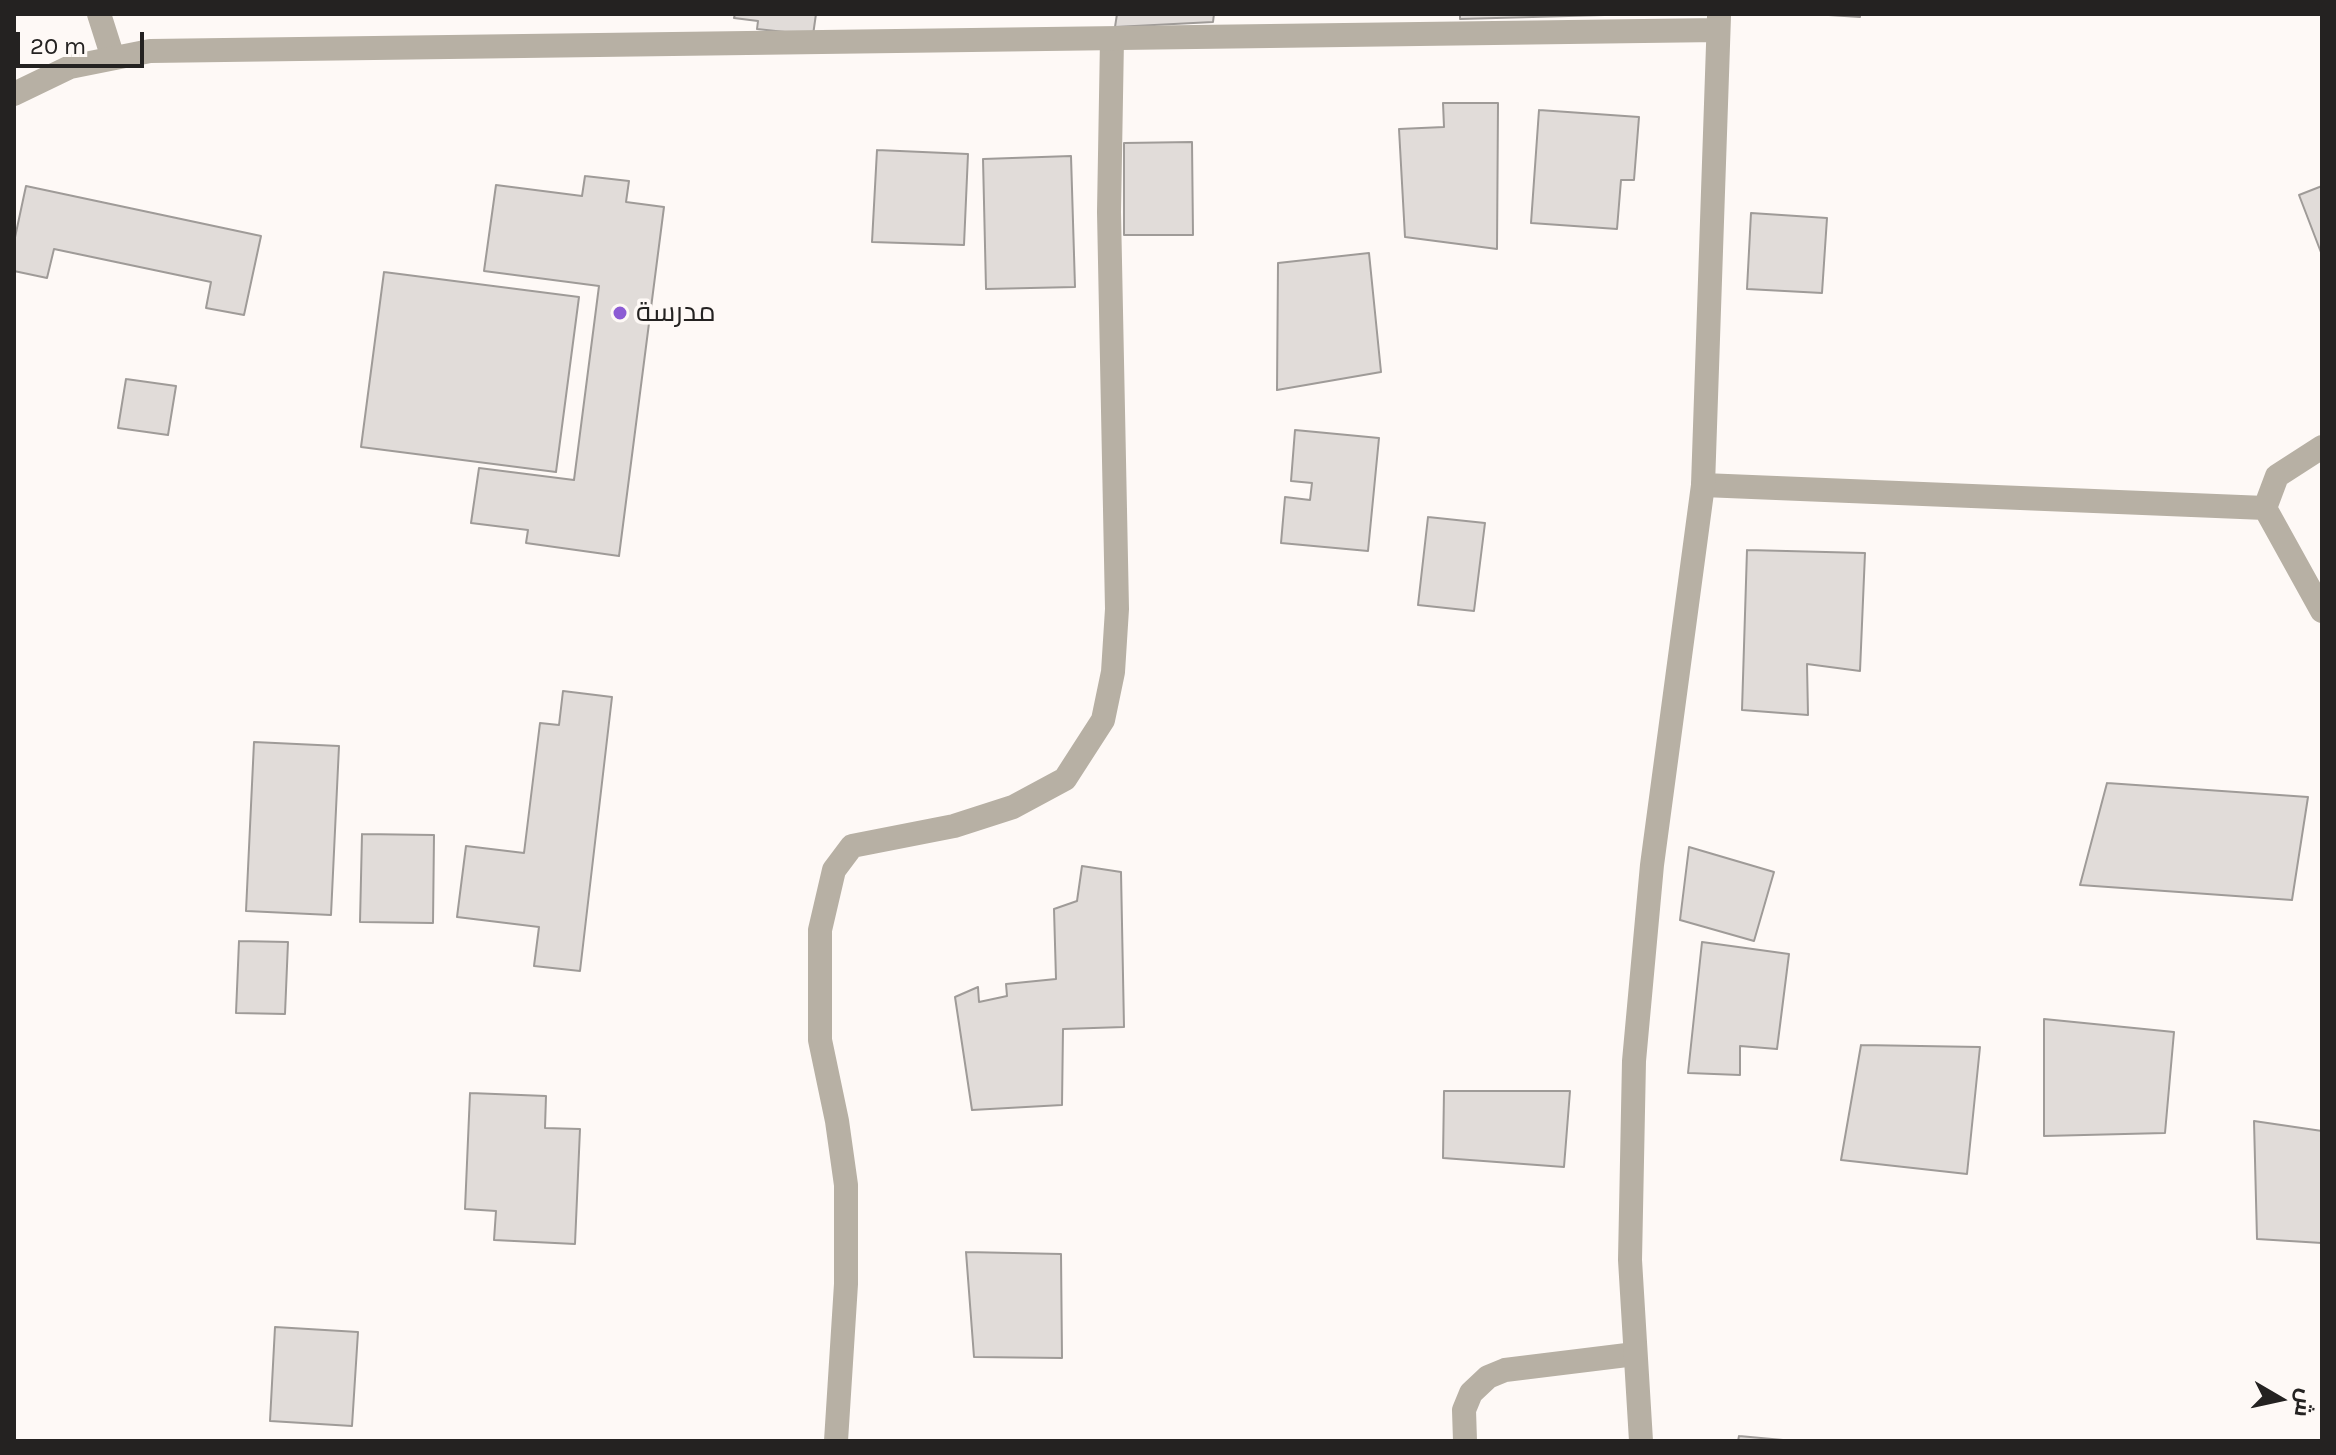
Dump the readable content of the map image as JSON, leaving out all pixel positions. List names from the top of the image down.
{
  "places": ["مدرسة"],
  "scale_bar": "20 m",
  "north": "right"
}
